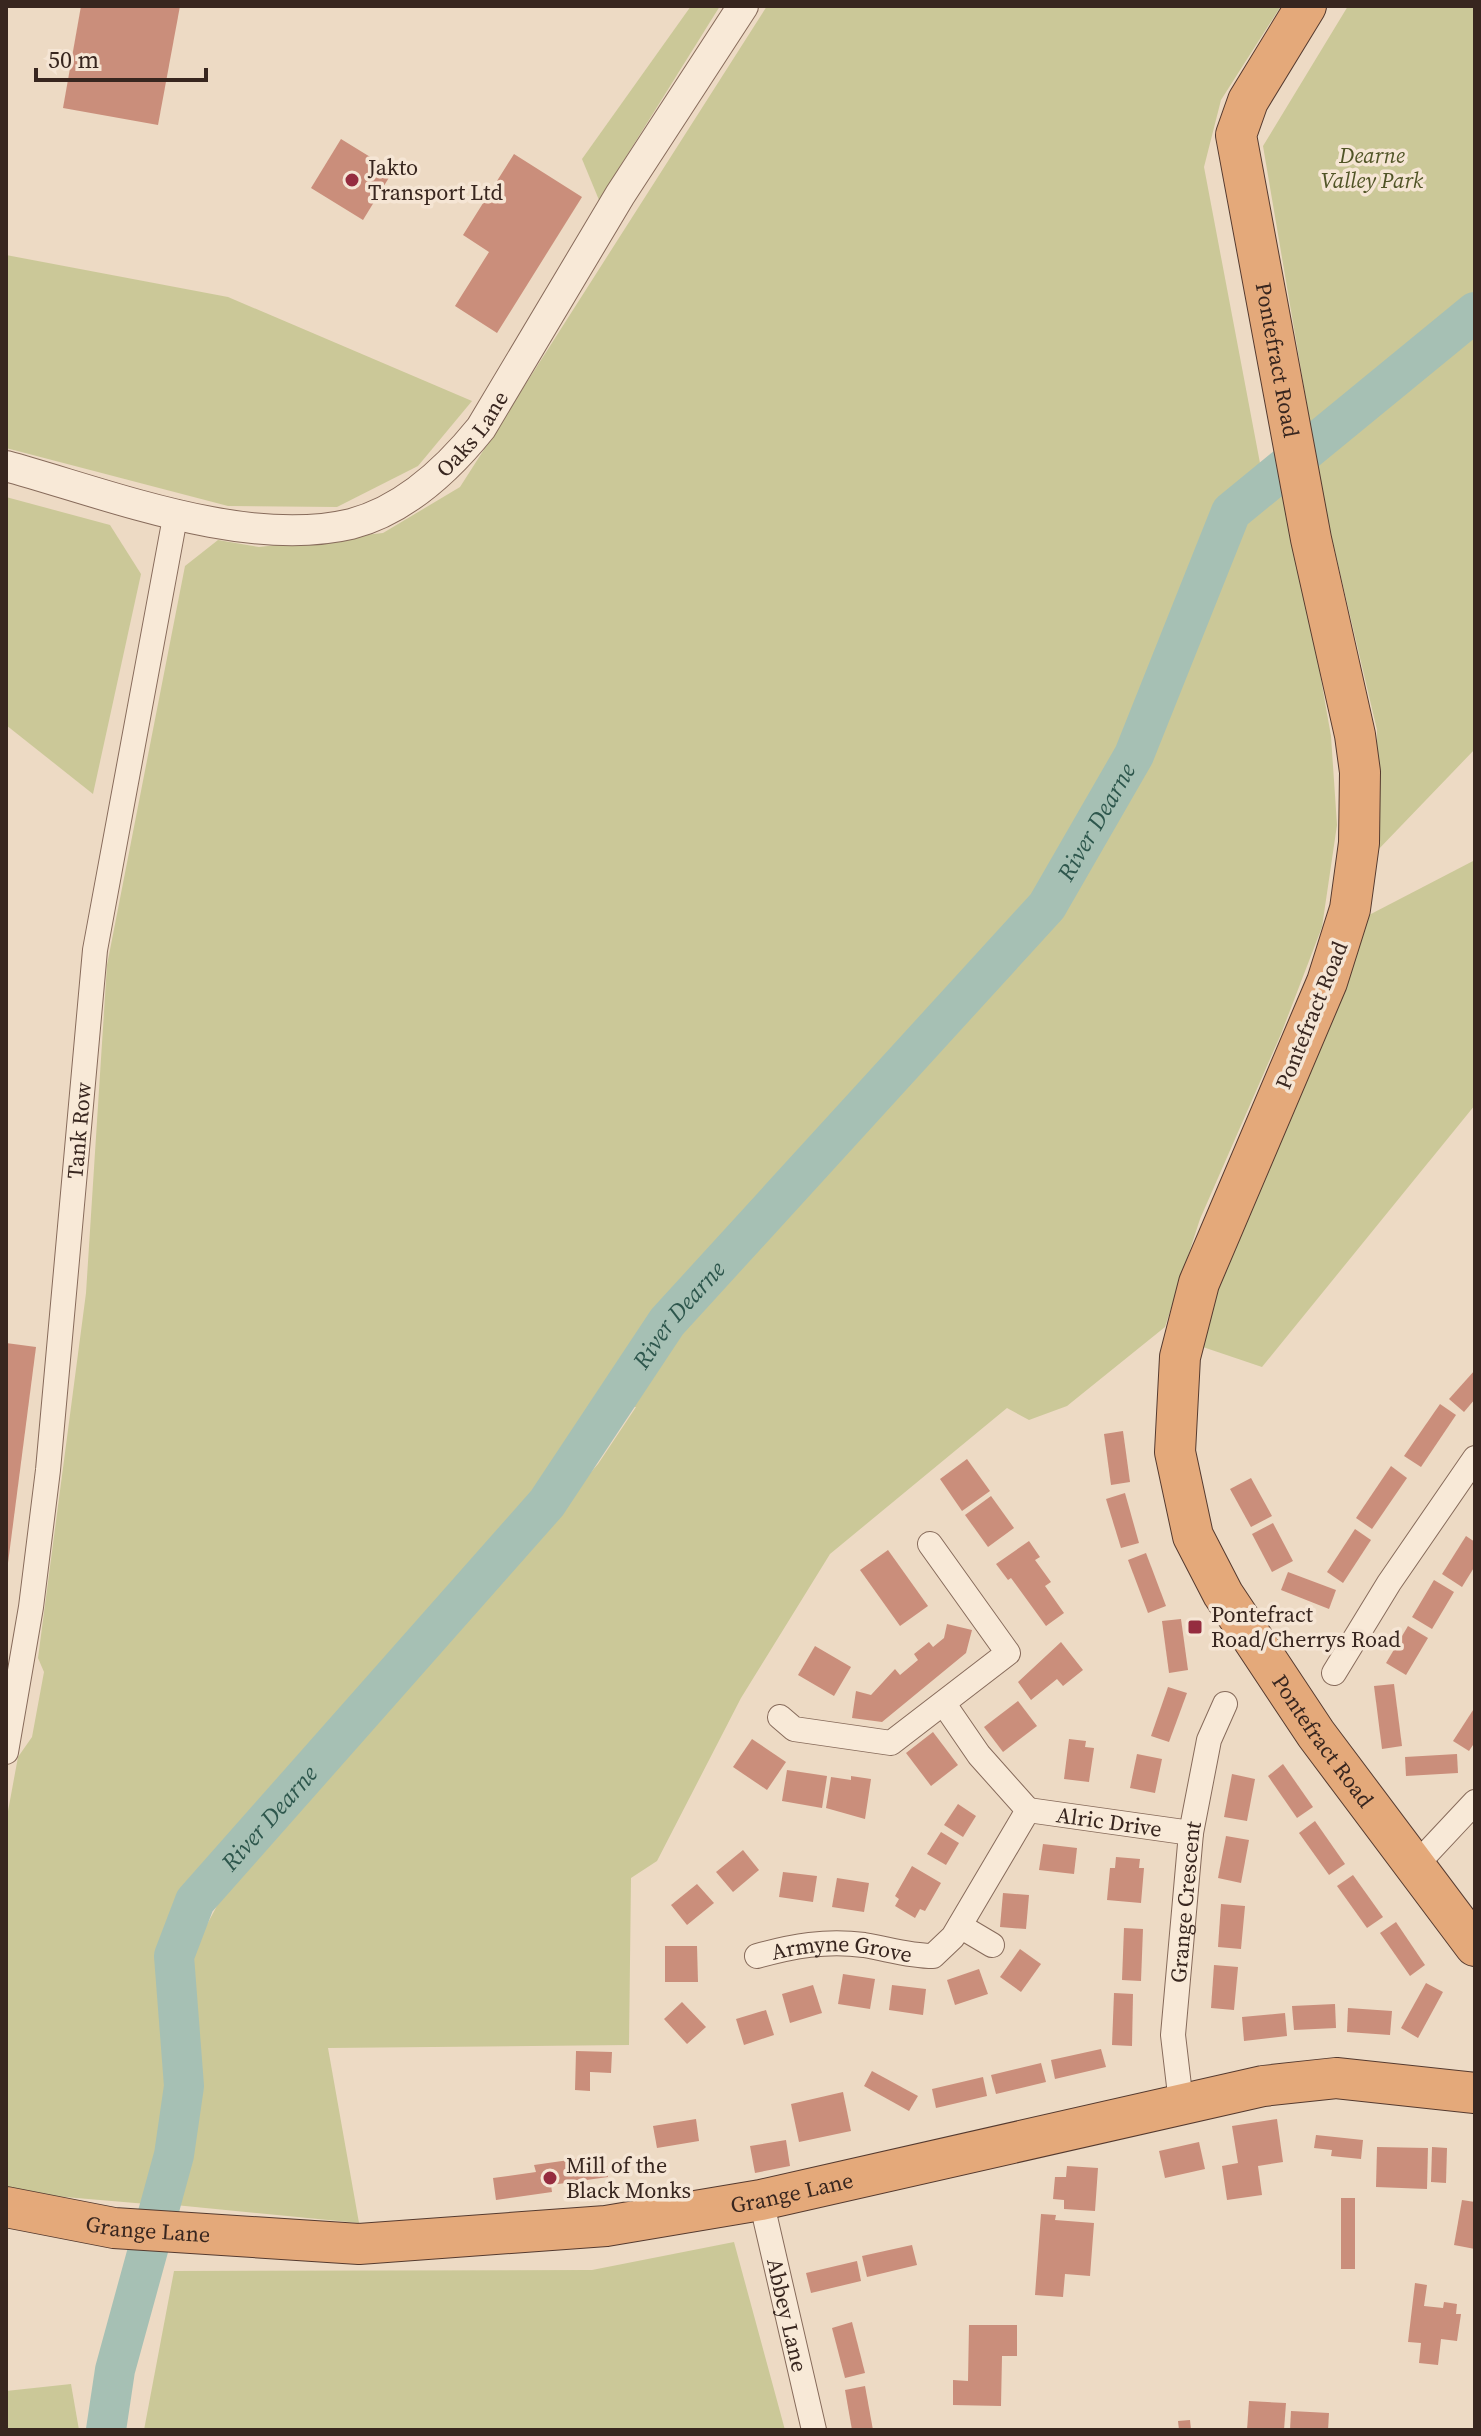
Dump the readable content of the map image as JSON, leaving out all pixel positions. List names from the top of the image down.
{
  "streets": {
    "highway": ["Pontefract Road", "Grange Lane"],
    "street": [
      "Oaks Lane",
      "Tank Row",
      "Alric Drive",
      "Grange Crescent",
      "Armyne Grove",
      "Abbey Lane"
    ]
  },
  "crossings": [
    ["Oaks Lane", "Tank Row"],
    ["Alric Drive", "Grange Crescent"],
    ["Alric Drive", "Armyne Grove"],
    ["Grange Crescent", "Grange Lane"],
    ["Grange Lane", "Abbey Lane"]
  ],
  "water": ["River Dearne"],
  "parks": ["Dearne Valley Park"],
  "places": {
    "other": ["Jakto Transport Ltd", "Mill of the Black Monks"],
    "transit": ["Pontefract Road/Cherrys Road"]
  },
  "scale_bar": "50 m"
}
